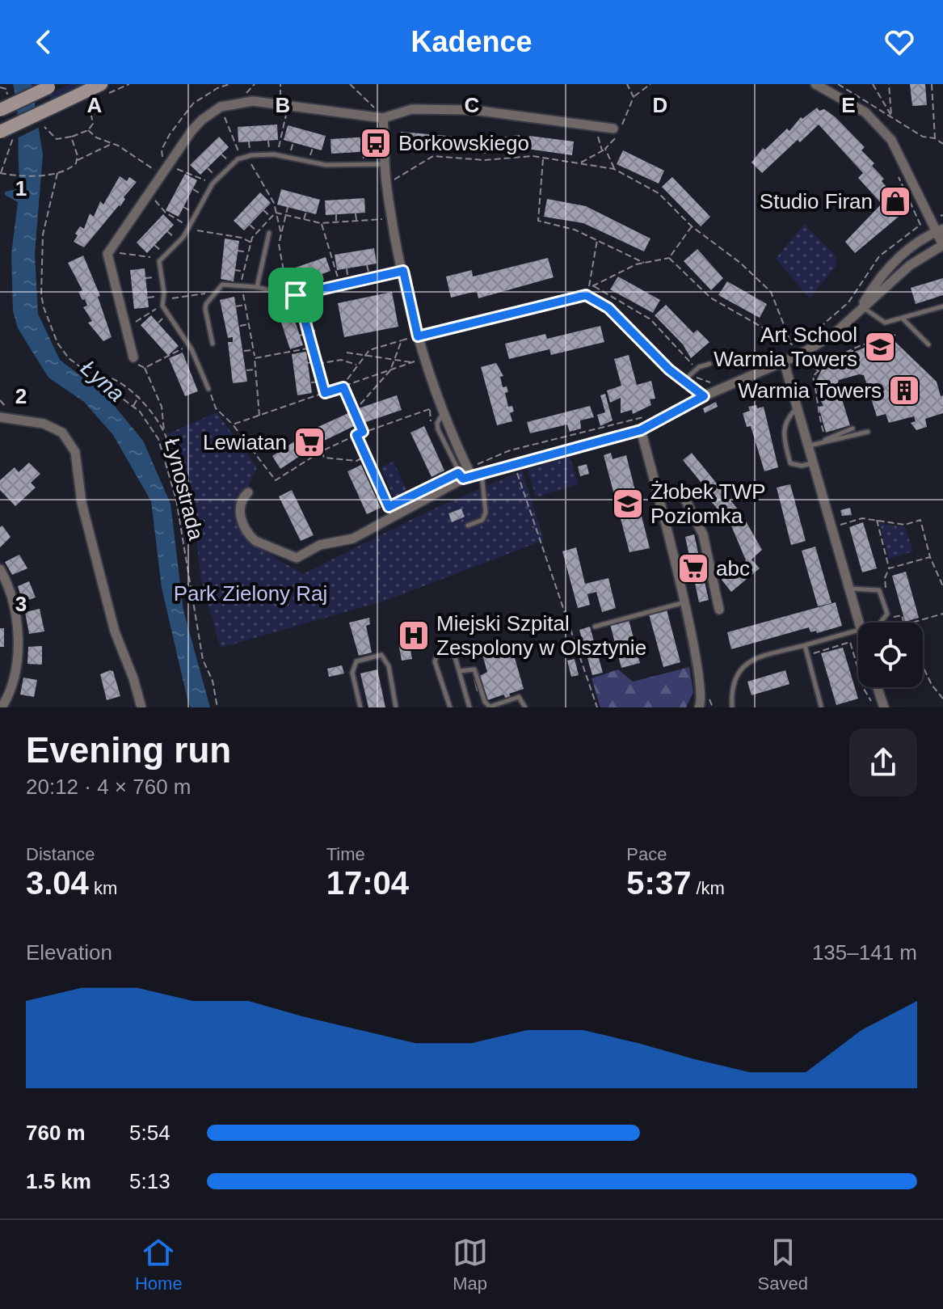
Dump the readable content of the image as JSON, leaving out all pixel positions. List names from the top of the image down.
{
  "streets": {
    "path": ["Łynostrada"]
  },
  "water": ["Łyna"],
  "parks": ["Park Zielony Raj"],
  "places": {
    "bus stop": ["Borkowskiego"],
    "shop": ["Studio Firan"],
    "school or university": ["Art School Warmia Towers", "Żłobek TWP Poziomka"],
    "building": ["Warmia Towers"],
    "supermarket": ["Lewiatan", "abc"],
    "hospital": ["Miejski Szpital Zespolony w Olsztynie"]
  },
  "page": {
    "header": "Kadence",
    "heading": ["Evening run", "20:12 · 4 × 760 m"],
    "stats": [
      ["Distance", "3.04 km"],
      ["Time", "17:04"],
      ["Pace", "5:37 /km"]
    ],
    "chart": ["Elevation", "135–141 m"],
    "list": [
      {
        "name": "760 m",
        "note": "5:54"
      },
      {
        "name": "1.5 km",
        "note": "5:13"
      }
    ],
    "tabs": ["Home", "Map", "Saved"]
  },
  "grid": {
    "columns": [
      "A",
      "B",
      "C",
      "D",
      "E"
    ],
    "rows": ["1", "2", "3"]
  }
}
